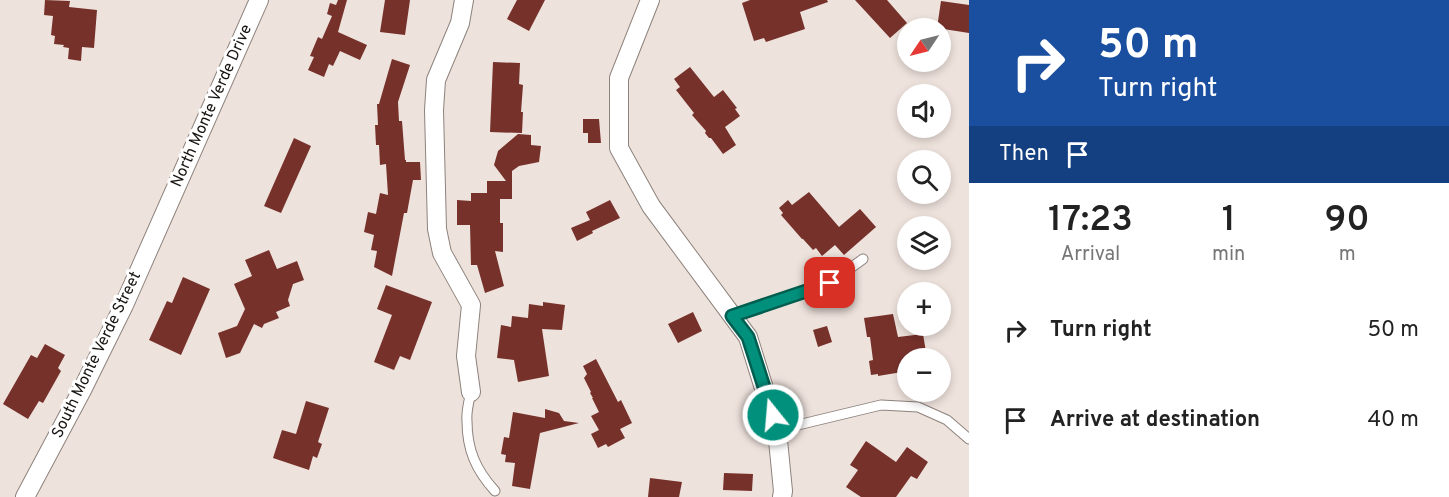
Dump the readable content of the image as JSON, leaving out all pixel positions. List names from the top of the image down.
{
  "streets": {
    "street": ["North Monte Verde Drive", "South Monte Verde Street"]
  },
  "crossings": [
    ["North Monte Verde Drive", "South Monte Verde Street"]
  ],
  "north": "bottom left",
  "page": {
    "turn": ["50 m", "Turn right"],
    "map_buttons": ["+", "−"],
    "then": "Then",
    "eta": [
      "17:23",
      "Arrival",
      "1",
      "min",
      "90",
      "m"
    ],
    "list": [
      {
        "name": "Turn right",
        "value": "50 m"
      },
      {
        "name": "Arrive at destination",
        "value": "40 m"
      }
    ]
  }
}
